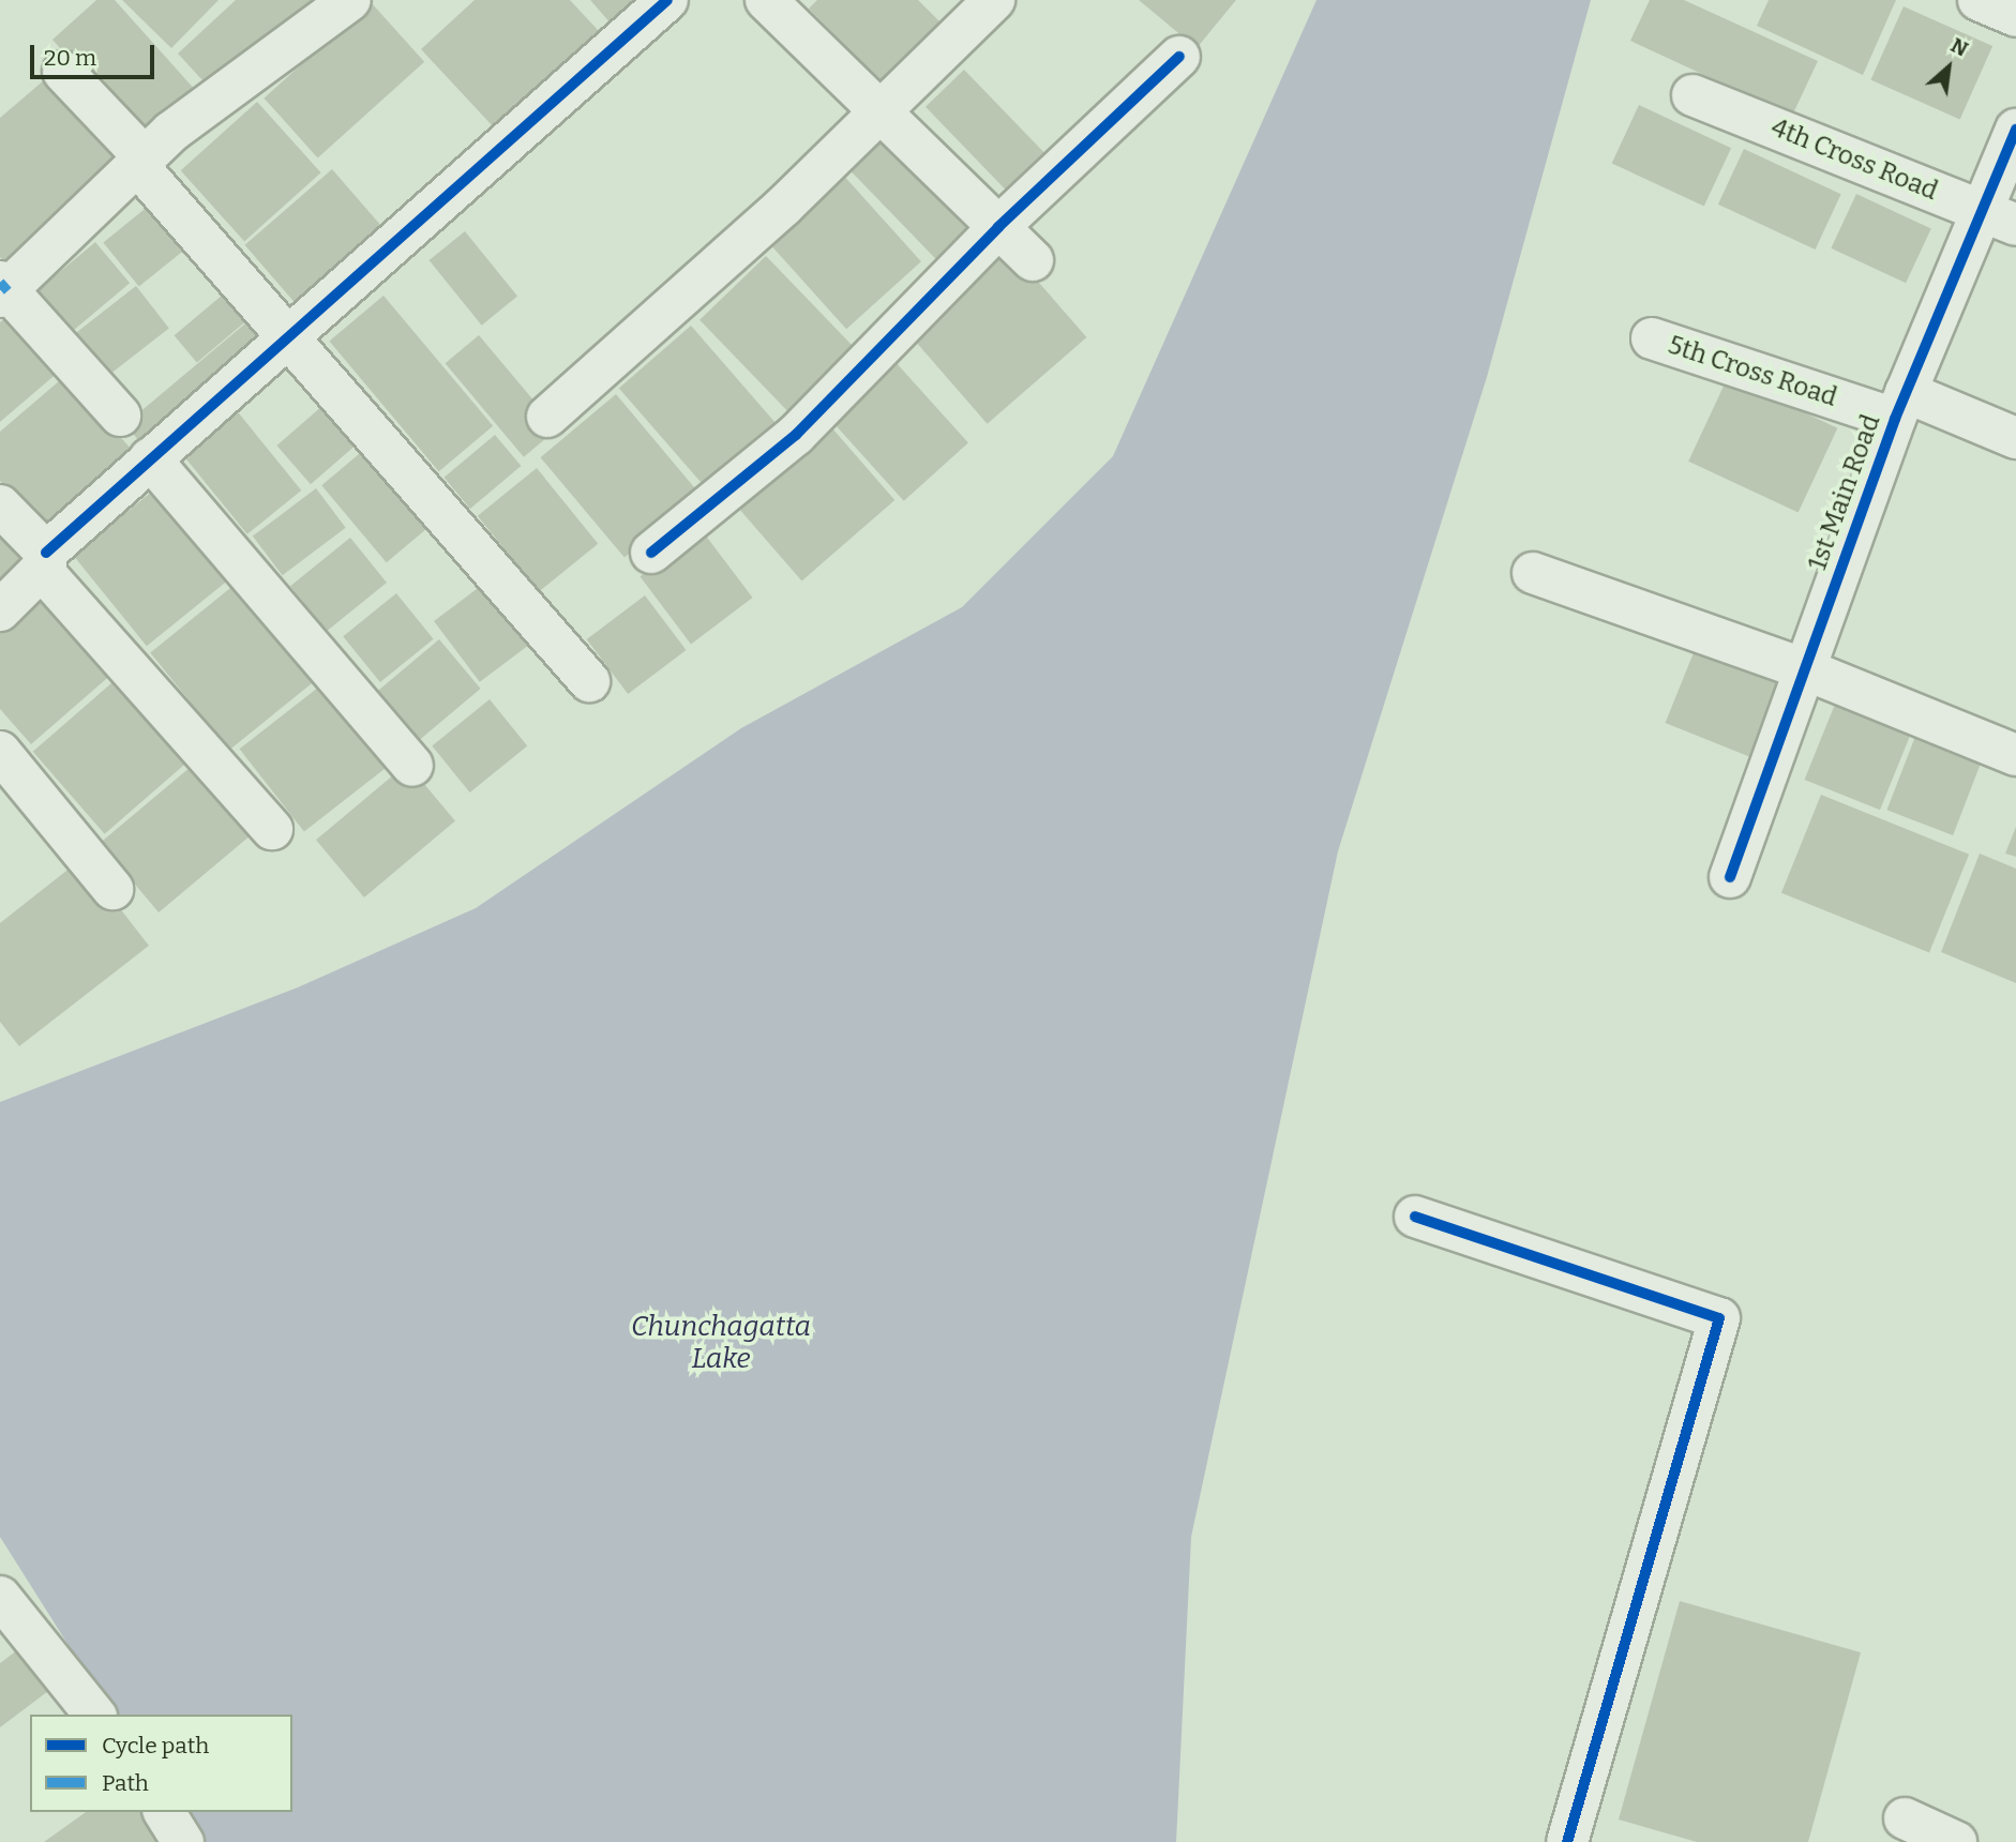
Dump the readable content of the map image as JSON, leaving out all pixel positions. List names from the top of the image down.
{
  "streets": {
    "street": ["4th Cross Road", "5th Cross Road", "1st Main Road"]
  },
  "crossings": [
    ["4th Cross Road", "1st Main Road"],
    ["5th Cross Road", "1st Main Road"]
  ],
  "water": ["Chunchagatta Lake"],
  "legend": ["Cycle path", "Path"],
  "scale_bar": "20 m",
  "north": "top right"
}
